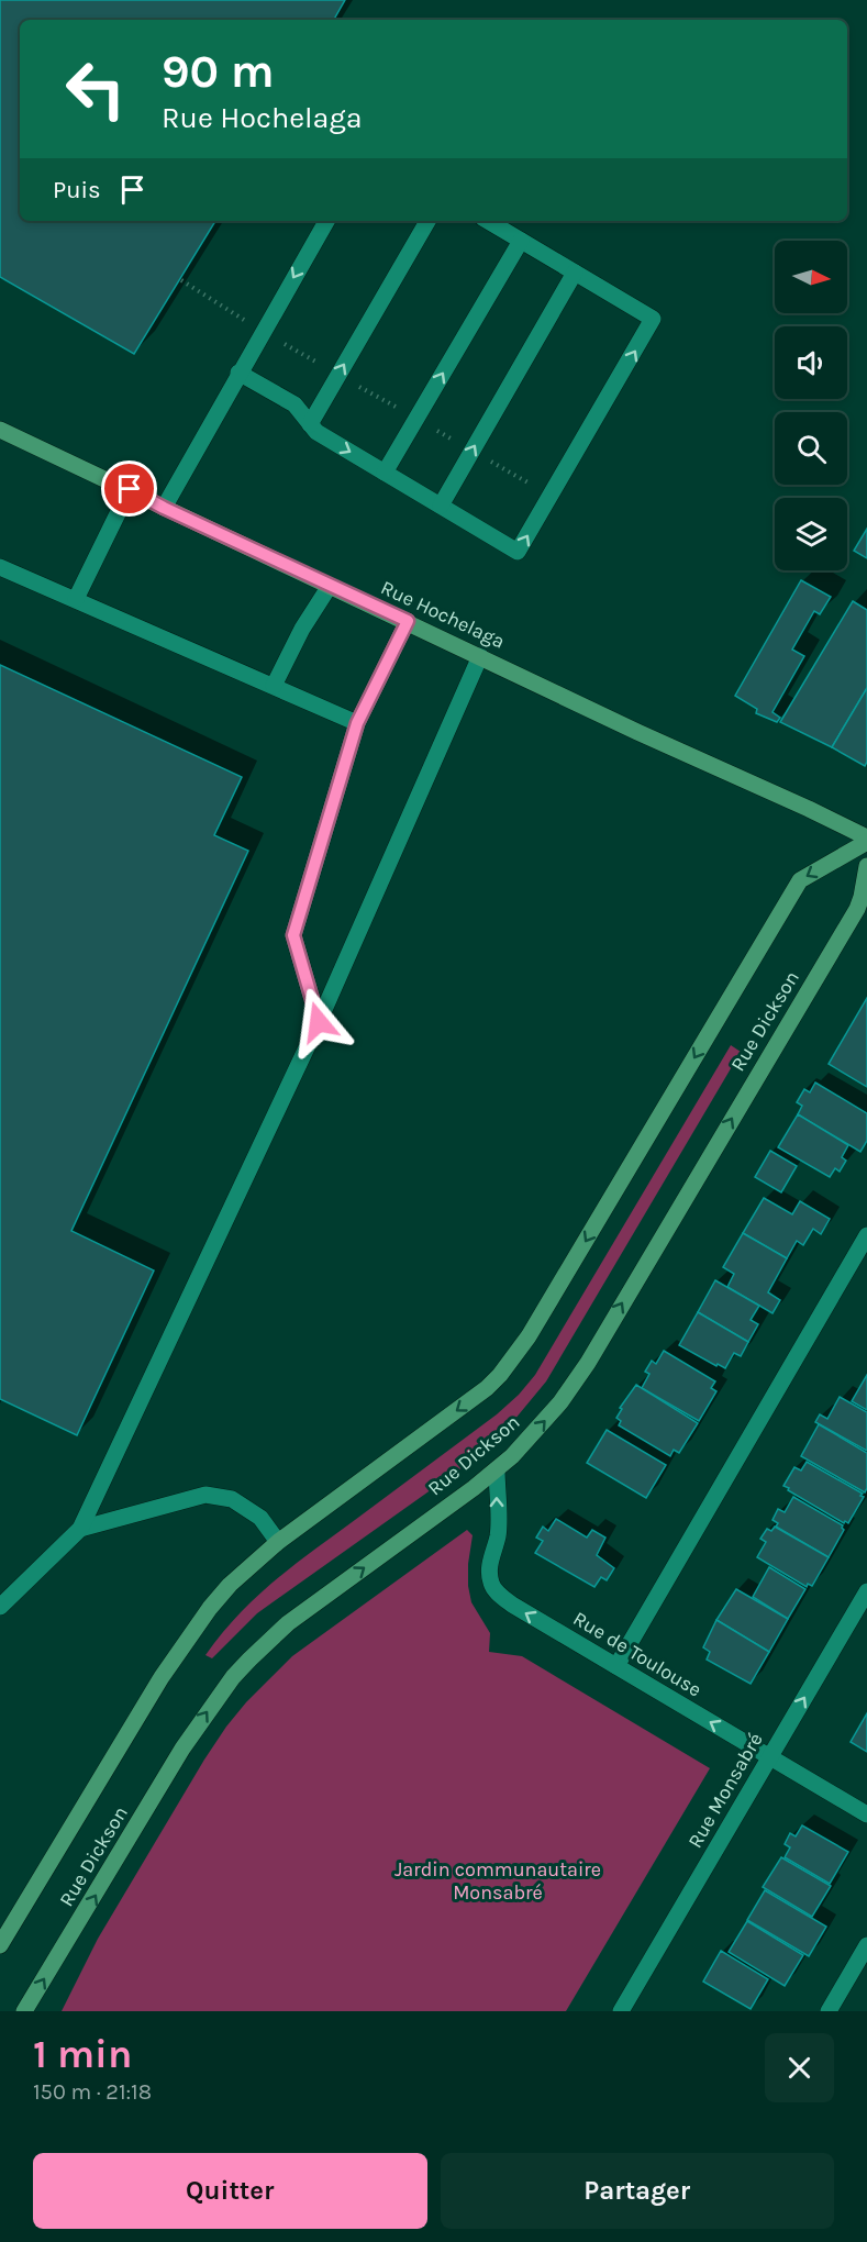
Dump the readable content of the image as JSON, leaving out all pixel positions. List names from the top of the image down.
{
  "streets": {
    "main road": ["Rue Hochelaga", "Rue Dickson"],
    "street": ["Rue de Toulouse", "Rue Monsabré"]
  },
  "crossings": [
    ["Rue Hochelaga", "Rue Dickson"],
    ["Rue Dickson", "Rue de Toulouse"],
    ["Rue de Toulouse", "Rue Monsabré"]
  ],
  "one_way": ["Rue de Toulouse", "Rue Monsabré"],
  "parks": ["Jardin communautaire Monsabré"],
  "north": "right",
  "page": {
    "turn": ["90 m", "Rue Hochelaga"],
    "then": "Puis",
    "heading": ["1 min", "150 m · 21:18"],
    "buttons": ["Quitter", "Partager"]
  }
}
